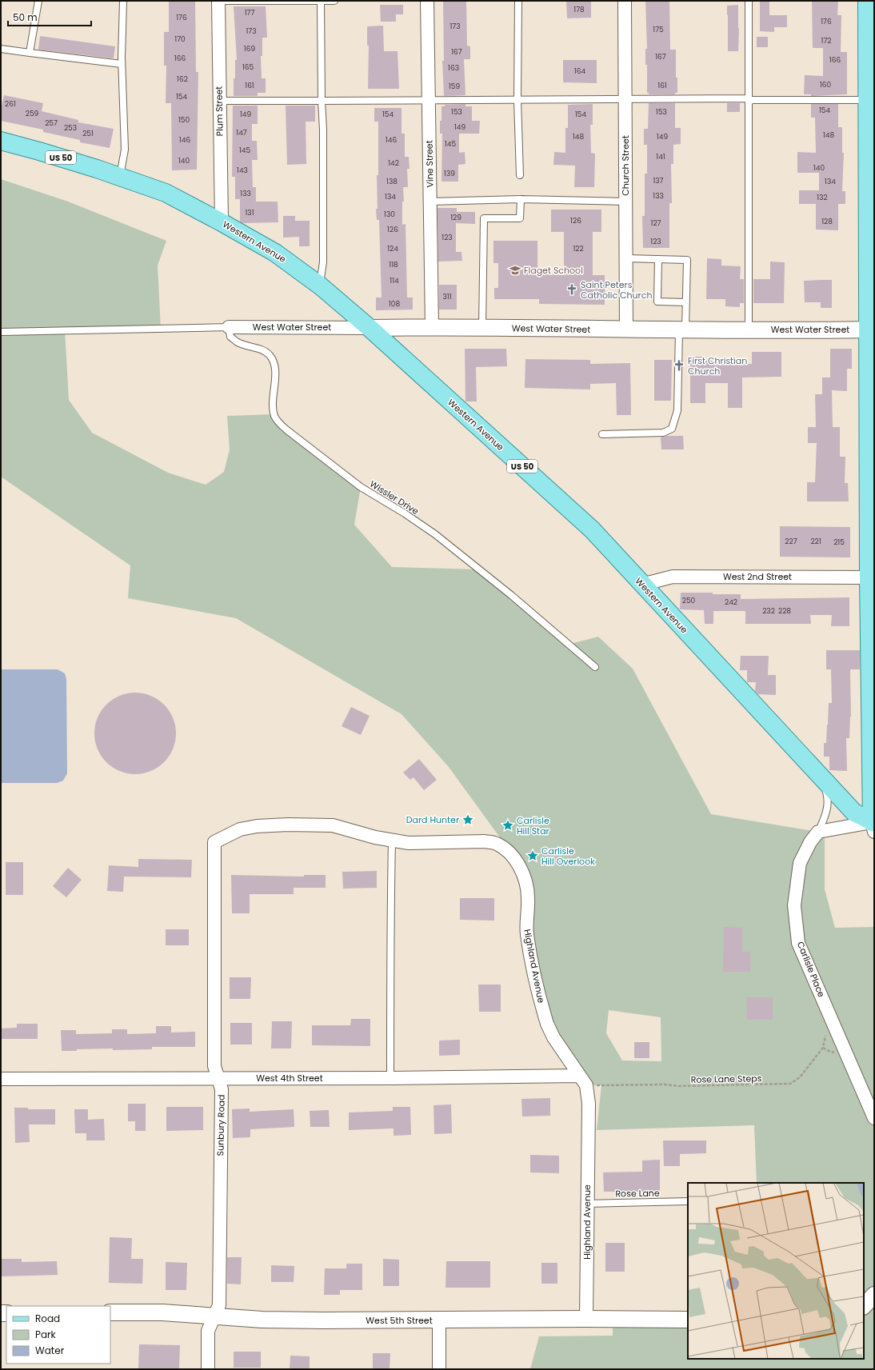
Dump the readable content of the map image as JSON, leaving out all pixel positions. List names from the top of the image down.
{
  "streets": {
    "main road": ["US 50", "Western Avenue"],
    "street": [
      "Plum Street",
      "Vine Street",
      "Church Street",
      "West Water Street",
      "West 2nd Street",
      "Highland Avenue",
      "Carlisle Place",
      "West 4th Street",
      "Sunbury Road",
      "West 5th Street"
    ],
    "lane": ["Wissler Drive", "Rose Lane"],
    "path": ["Rose Lane Steps"]
  },
  "crossings": [
    ["Plum Street", "Western Avenue"],
    ["Vine Street", "West Water Street"],
    ["Church Street", "West Water Street"],
    ["Western Avenue", "West Water Street"],
    ["Western Avenue", "West 2nd Street"],
    ["West Water Street", "Wissler Drive"],
    ["Highland Avenue", "West 4th Street"],
    ["Highland Avenue", "Rose Lane Steps"],
    ["Highland Avenue", "Sunbury Road"],
    ["Highland Avenue", "Rose Lane"],
    ["Highland Avenue", "West 5th Street"],
    ["Carlisle Place", "Rose Lane Steps"],
    ["West 4th Street", "Rose Lane Steps"],
    ["West 4th Street", "Sunbury Road"],
    ["Sunbury Road", "West 5th Street"]
  ],
  "places": {
    "school or university": ["Flaget School"],
    "church": ["Saint Peters Catholic Church", "First Christian Church"],
    "place": ["Dard Hunter", "Carlisle Hill Star", "Carlisle Hill Overlook"]
  },
  "house_numbers": [
    "178",
    "177",
    "176",
    "176",
    "173",
    "175",
    "173",
    "170",
    "172",
    "169",
    "167",
    "167",
    "166",
    "166",
    "165",
    "163",
    "164",
    "162",
    "160",
    "161",
    "161",
    "159",
    "154",
    "261",
    "154",
    "153",
    "153",
    "259",
    "149",
    "154",
    "154",
    "150",
    "257",
    "149",
    "253",
    "147",
    "251",
    "148",
    "148",
    "149",
    "146",
    "146",
    "145",
    "145",
    "141",
    "140",
    "142",
    "140",
    "143",
    "139",
    "137",
    "138",
    "134",
    "133",
    "133",
    "134",
    "132",
    "131",
    "130",
    "129",
    "126",
    "128",
    "127",
    "126",
    "123",
    "123",
    "124",
    "122",
    "118",
    "114",
    "311",
    "108",
    "227",
    "221",
    "215",
    "250",
    "242",
    "232",
    "228"
  ],
  "legend": ["Road", "Park", "Water"],
  "scale_bar": "50 m"
}
